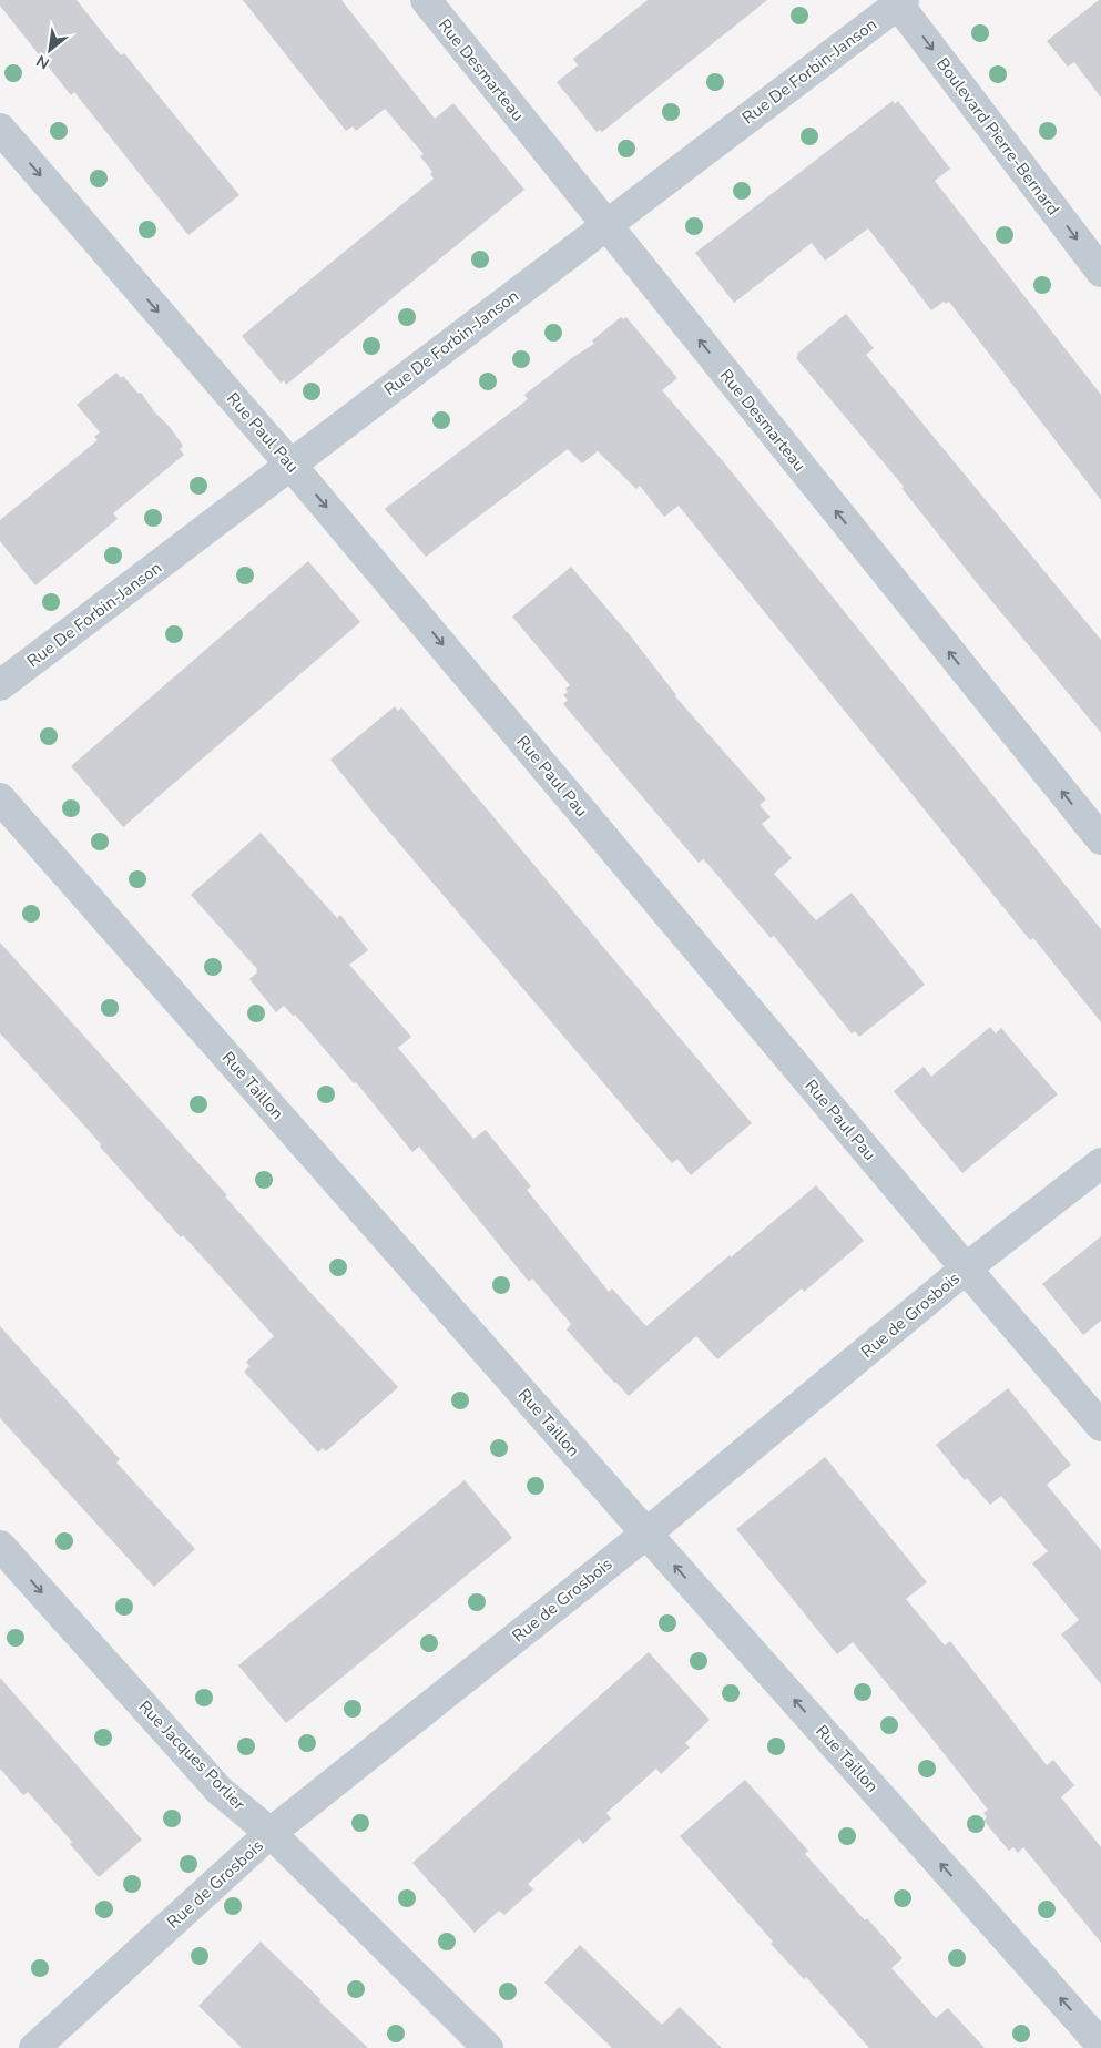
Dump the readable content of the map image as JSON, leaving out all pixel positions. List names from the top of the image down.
{
  "streets": {
    "street": [
      "Rue Desmarteau",
      "Rue De Forbin-Janson",
      "Boulevard Pierre-Bernard",
      "Rue Paul Pau",
      "Rue Taillon",
      "Rue de Grosbois",
      "Rue Jacques Porlier"
    ]
  },
  "crossings": [
    ["Rue Desmarteau", "Rue De Forbin-Janson"],
    ["Rue De Forbin-Janson", "Boulevard Pierre-Bernard"],
    ["Rue De Forbin-Janson", "Rue Paul Pau"],
    ["Rue Paul Pau", "Rue de Grosbois"],
    ["Rue Taillon", "Rue de Grosbois"],
    ["Rue de Grosbois", "Rue Jacques Porlier"]
  ],
  "one_way": [
    "Rue Desmarteau",
    "Boulevard Pierre-Bernard",
    "Rue Paul Pau",
    "Rue Taillon",
    "Rue Jacques Porlier"
  ],
  "north": "bottom left"
}
